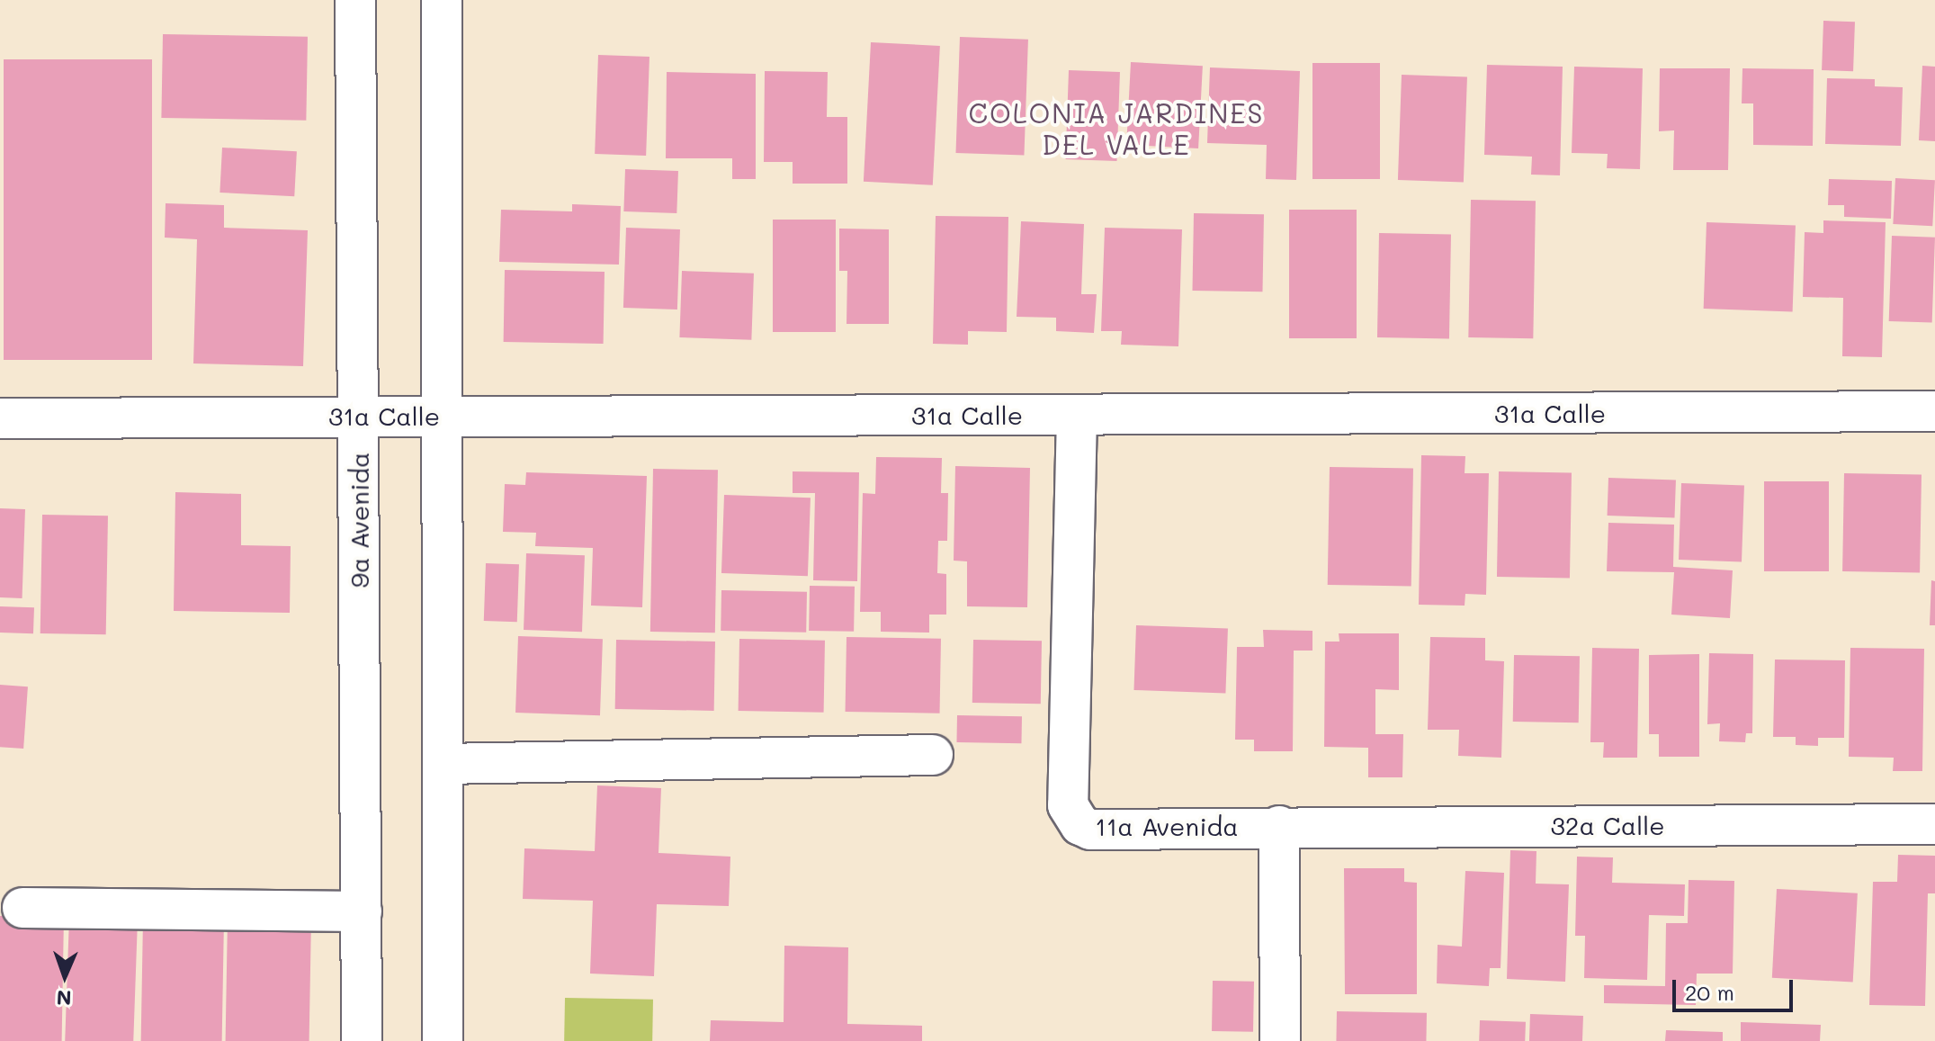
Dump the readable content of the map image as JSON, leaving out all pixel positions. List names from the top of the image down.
{
  "streets": {
    "street": [
      "31a Calle",
      "9a Avenida",
      "32a Calle",
      "11a Avenida"
    ]
  },
  "crossings": [
    ["31a Calle", "9a Avenida"],
    ["31a Calle", "11a Avenida"],
    ["32a Calle", "11a Avenida"]
  ],
  "districts": ["COLONIA JARDINES DEL VALLE"],
  "scale_bar": "20 m",
  "north": "bottom"
}
